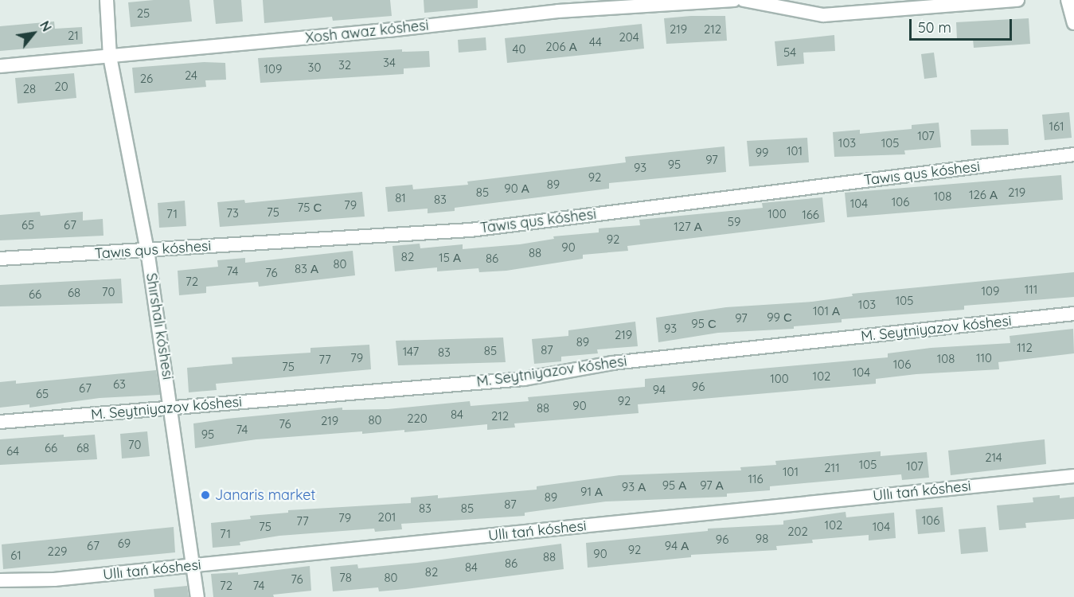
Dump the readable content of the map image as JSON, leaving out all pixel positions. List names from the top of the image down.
{
  "streets": {
    "street": [
      "Xosh awaz kóshesi",
      "Tawıs qus kóshesi",
      "Shırshalı kóshesi",
      "M. Seytniyazov kóshesi",
      "Ullı tań kóshesi"
    ]
  },
  "crossings": [
    ["Xosh awaz kóshesi", "Shırshalı kóshesi"],
    ["Tawıs qus kóshesi", "Shırshalı kóshesi"],
    ["Shırshalı kóshesi", "M. Seytniyazov kóshesi"],
    ["Shırshalı kóshesi", "Ullı tań kóshesi"]
  ],
  "places": ["Janaris market"],
  "house_numbers": [
    "25",
    "219",
    "212",
    "21",
    "204",
    "44",
    "206 А",
    "40",
    "54",
    "34",
    "32",
    "30",
    "109",
    "24",
    "26",
    "20",
    "28",
    "161",
    "107",
    "103",
    "105",
    "101",
    "99",
    "97",
    "95",
    "93",
    "92",
    "89",
    "90 А",
    "85",
    "219",
    "126 А",
    "108",
    "81",
    "83",
    "106",
    "104",
    "79",
    "75 С",
    "75",
    "73",
    "71",
    "100",
    "166",
    "59",
    "65",
    "67",
    "127 А",
    "92",
    "90",
    "88",
    "82",
    "15 А",
    "86",
    "80",
    "83 А",
    "74",
    "76",
    "72",
    "111",
    "109",
    "70",
    "68",
    "66",
    "105",
    "103",
    "101 А",
    "99 С",
    "97",
    "95 С",
    "93",
    "219",
    "89",
    "112",
    "87",
    "85",
    "147",
    "83",
    "79",
    "110",
    "108",
    "77",
    "106",
    "75",
    "104",
    "102",
    "100",
    "63",
    "96",
    "67",
    "94",
    "65",
    "92",
    "90",
    "88",
    "84",
    "212",
    "220",
    "80",
    "219",
    "76",
    "74",
    "95",
    "70",
    "66",
    "68",
    "64",
    "214",
    "105",
    "107",
    "211",
    "101",
    "116",
    "95 А",
    "97 А",
    "93 А",
    "91 А",
    "89",
    "87",
    "83",
    "85",
    "201",
    "79",
    "106",
    "77",
    "102",
    "75",
    "104",
    "202",
    "71",
    "98",
    "96",
    "69",
    "67",
    "94 А",
    "92",
    "229",
    "90",
    "61",
    "88",
    "86",
    "84",
    "82",
    "78",
    "80",
    "76",
    "72",
    "74"
  ],
  "scale_bar": "50 m",
  "north": "top right"
}
